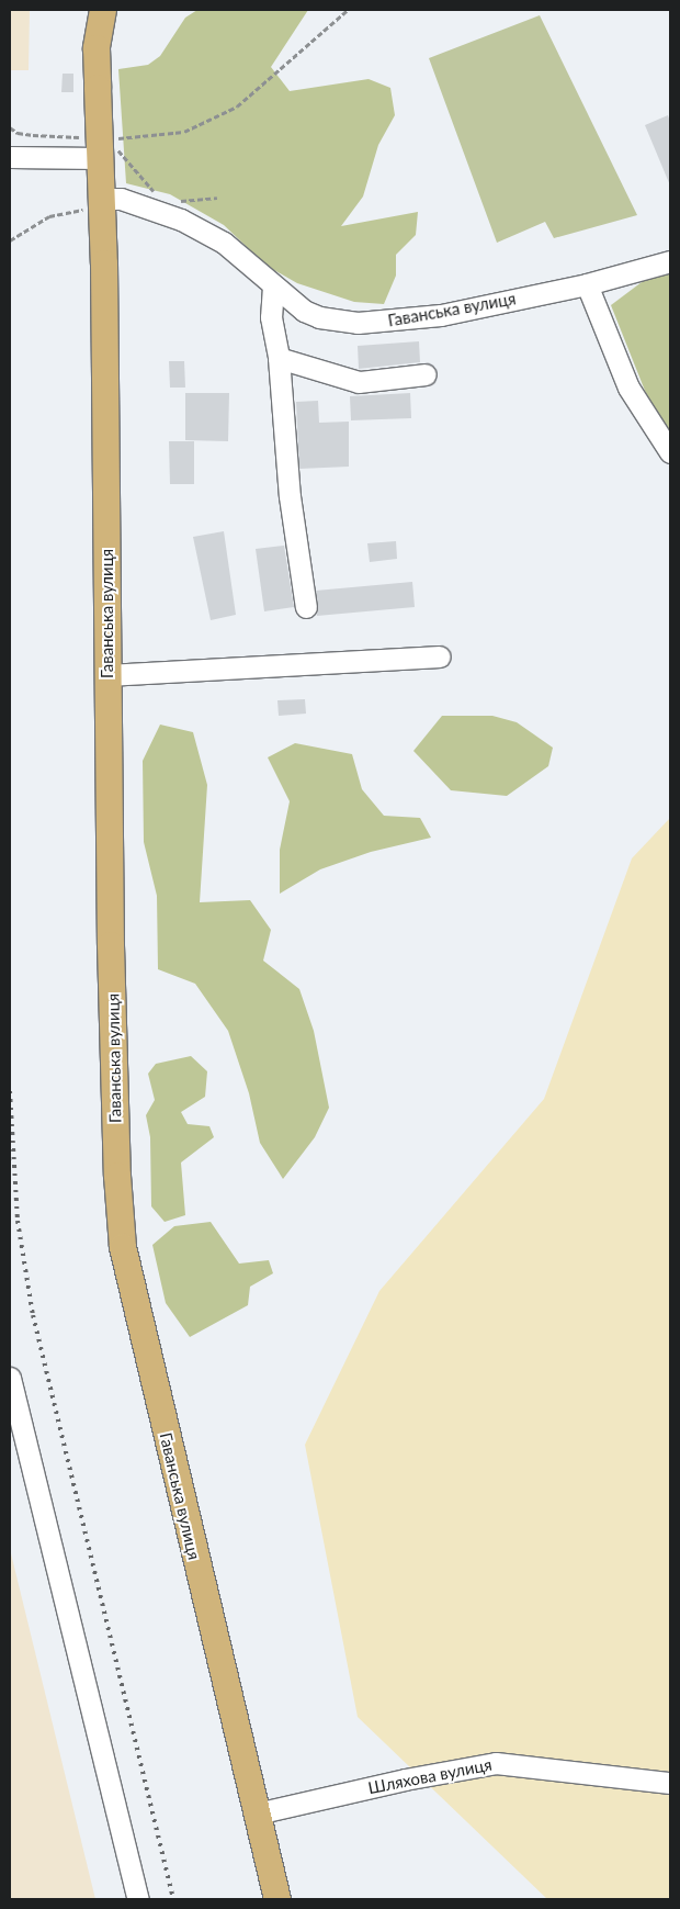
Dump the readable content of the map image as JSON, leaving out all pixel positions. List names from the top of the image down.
{
  "streets": {
    "main road": ["Гаванська вулиця"],
    "street": ["Шляхова вулиця"]
  },
  "crossings": [
    ["Гаванська вулиця", "Шляхова вулиця"]
  ]
}
